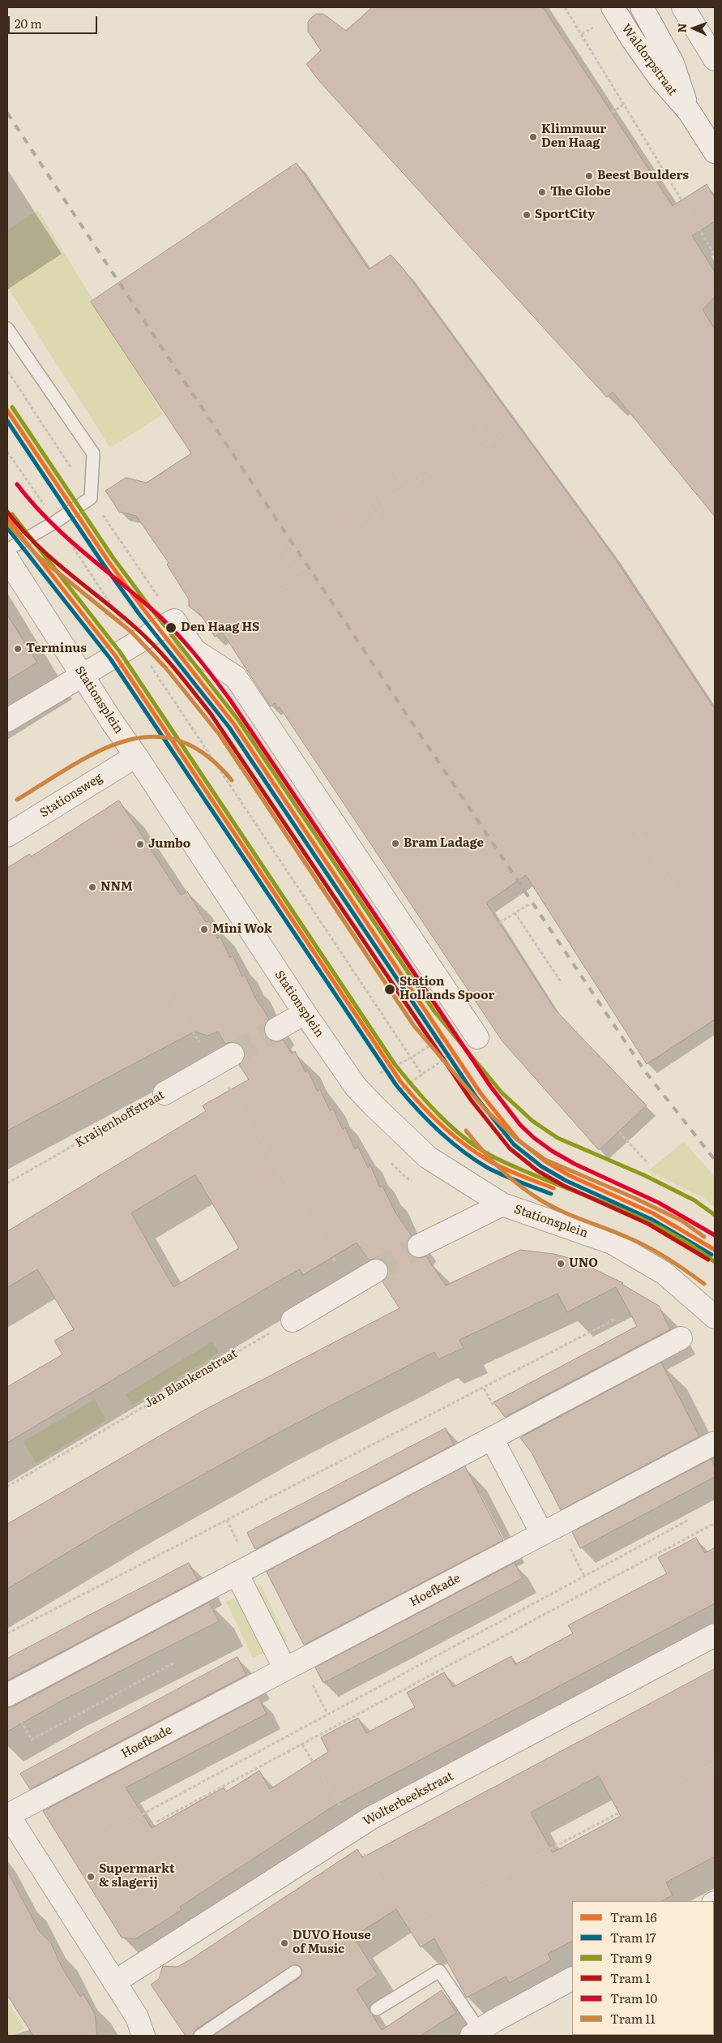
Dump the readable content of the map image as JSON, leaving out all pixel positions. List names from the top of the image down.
{
  "streets": {
    "street": [
      "Waldorpstraat",
      "Stationsplein",
      "Stationsweg",
      "Kraijenhoffstraat",
      "Hoefkade",
      "Wolterbeekstraat"
    ],
    "path": ["Jan Blankenstraat"]
  },
  "crossings": [
    ["Stationsplein", "Stationsweg"],
    ["Hoefkade", "Wolterbeekstraat"]
  ],
  "places": [
    "Klimmuur Den Haag",
    "Beest Boulders",
    "The Globe",
    "SportCity",
    "Den Haag HS",
    "Terminus",
    "Bram Ladage",
    "Jumbo",
    "NNM",
    "Mini Wok",
    "Station Hollands Spoor",
    "UNO",
    "Supermarkt & slagerij",
    "DUVO House of Music"
  ],
  "lines": [
    "tram line 9",
    "tram line 16",
    "tram line 17",
    "tram line 10",
    "tram line 1",
    "tram line 11"
  ],
  "legend": [
    "Tram 16",
    "Tram 17",
    "Tram 9",
    "Tram 1",
    "Tram 10",
    "Tram 11"
  ],
  "scale_bar": "20 m",
  "north": "left"
}
